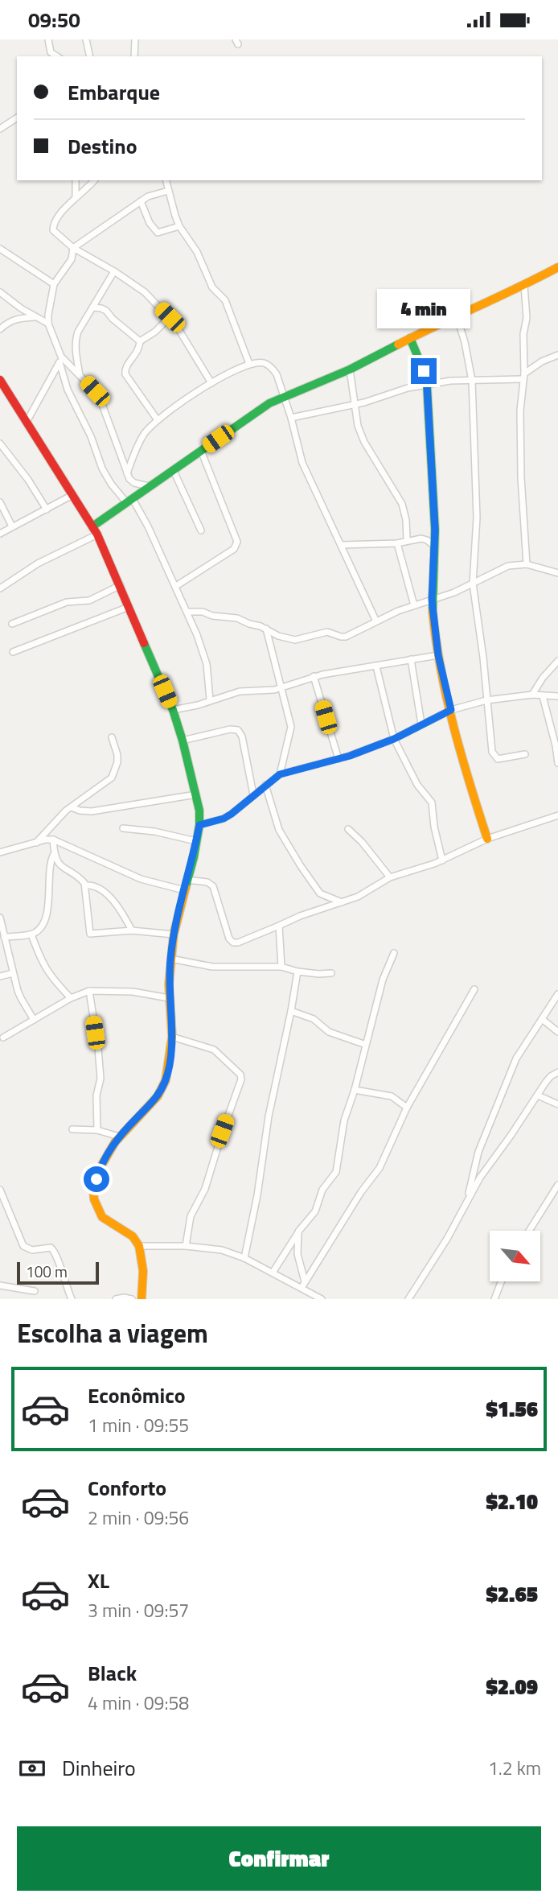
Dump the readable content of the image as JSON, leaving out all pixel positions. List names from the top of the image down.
{
  "scale_bar": "100 m",
  "north": "bottom right",
  "page": {
    "status": "09:50",
    "banner": ["Embarque", "Destino"],
    "bubble": "4 min",
    "scale": "100 m",
    "heading": "Escolha a viagem",
    "list": [
      {
        "name": "Econômico",
        "note": "1 min · 09:55",
        "value": "$1.56"
      },
      {
        "name": "Conforto",
        "note": "2 min · 09:56",
        "value": "$2.10"
      },
      {
        "name": "XL",
        "note": "3 min · 09:57",
        "value": "$2.65"
      },
      {
        "name": "Black",
        "note": "4 min · 09:58",
        "value": "$2.09"
      }
    ],
    "pay": ["Dinheiro", "1.2 km"],
    "buttons": "Confirmar"
  }
}
